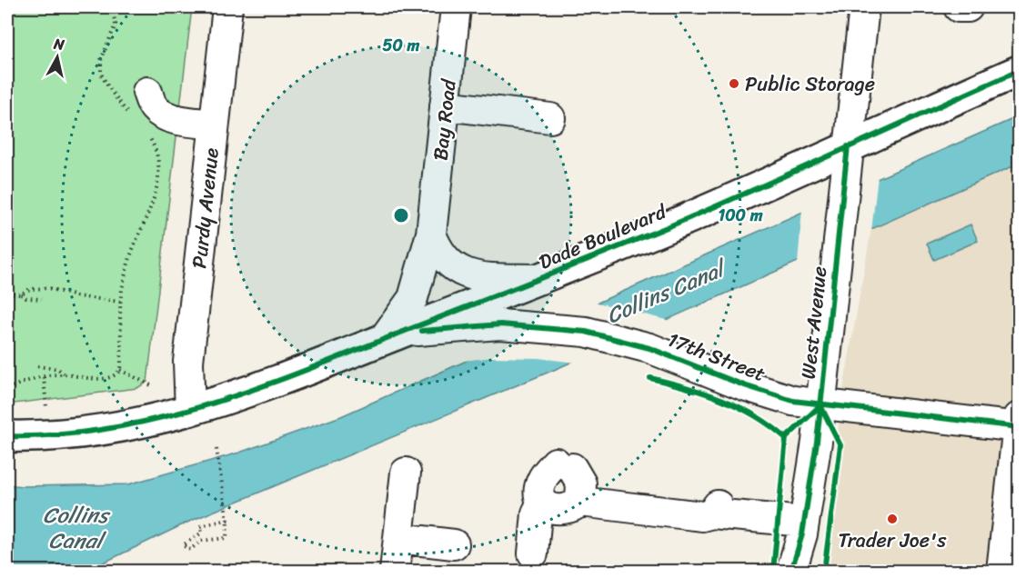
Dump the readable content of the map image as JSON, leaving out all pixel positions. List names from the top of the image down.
{
  "streets": {
    "main road": ["Dade Boulevard"],
    "street": [
      "Bay Road",
      "Purdy Avenue",
      "West Avenue",
      "17th Street"
    ]
  },
  "crossings": [
    ["Bay Road", "Dade Boulevard"],
    ["Bay Road", "17th Street"],
    ["Purdy Avenue", "Dade Boulevard"],
    ["Dade Boulevard", "West Avenue"],
    ["Dade Boulevard", "17th Street"],
    ["West Avenue", "17th Street"]
  ],
  "water": ["Collins Canal"],
  "places": ["Public Storage", "Trader Joe's"],
  "north": "top",
  "rings": ["50 m", "100 m"]
}
